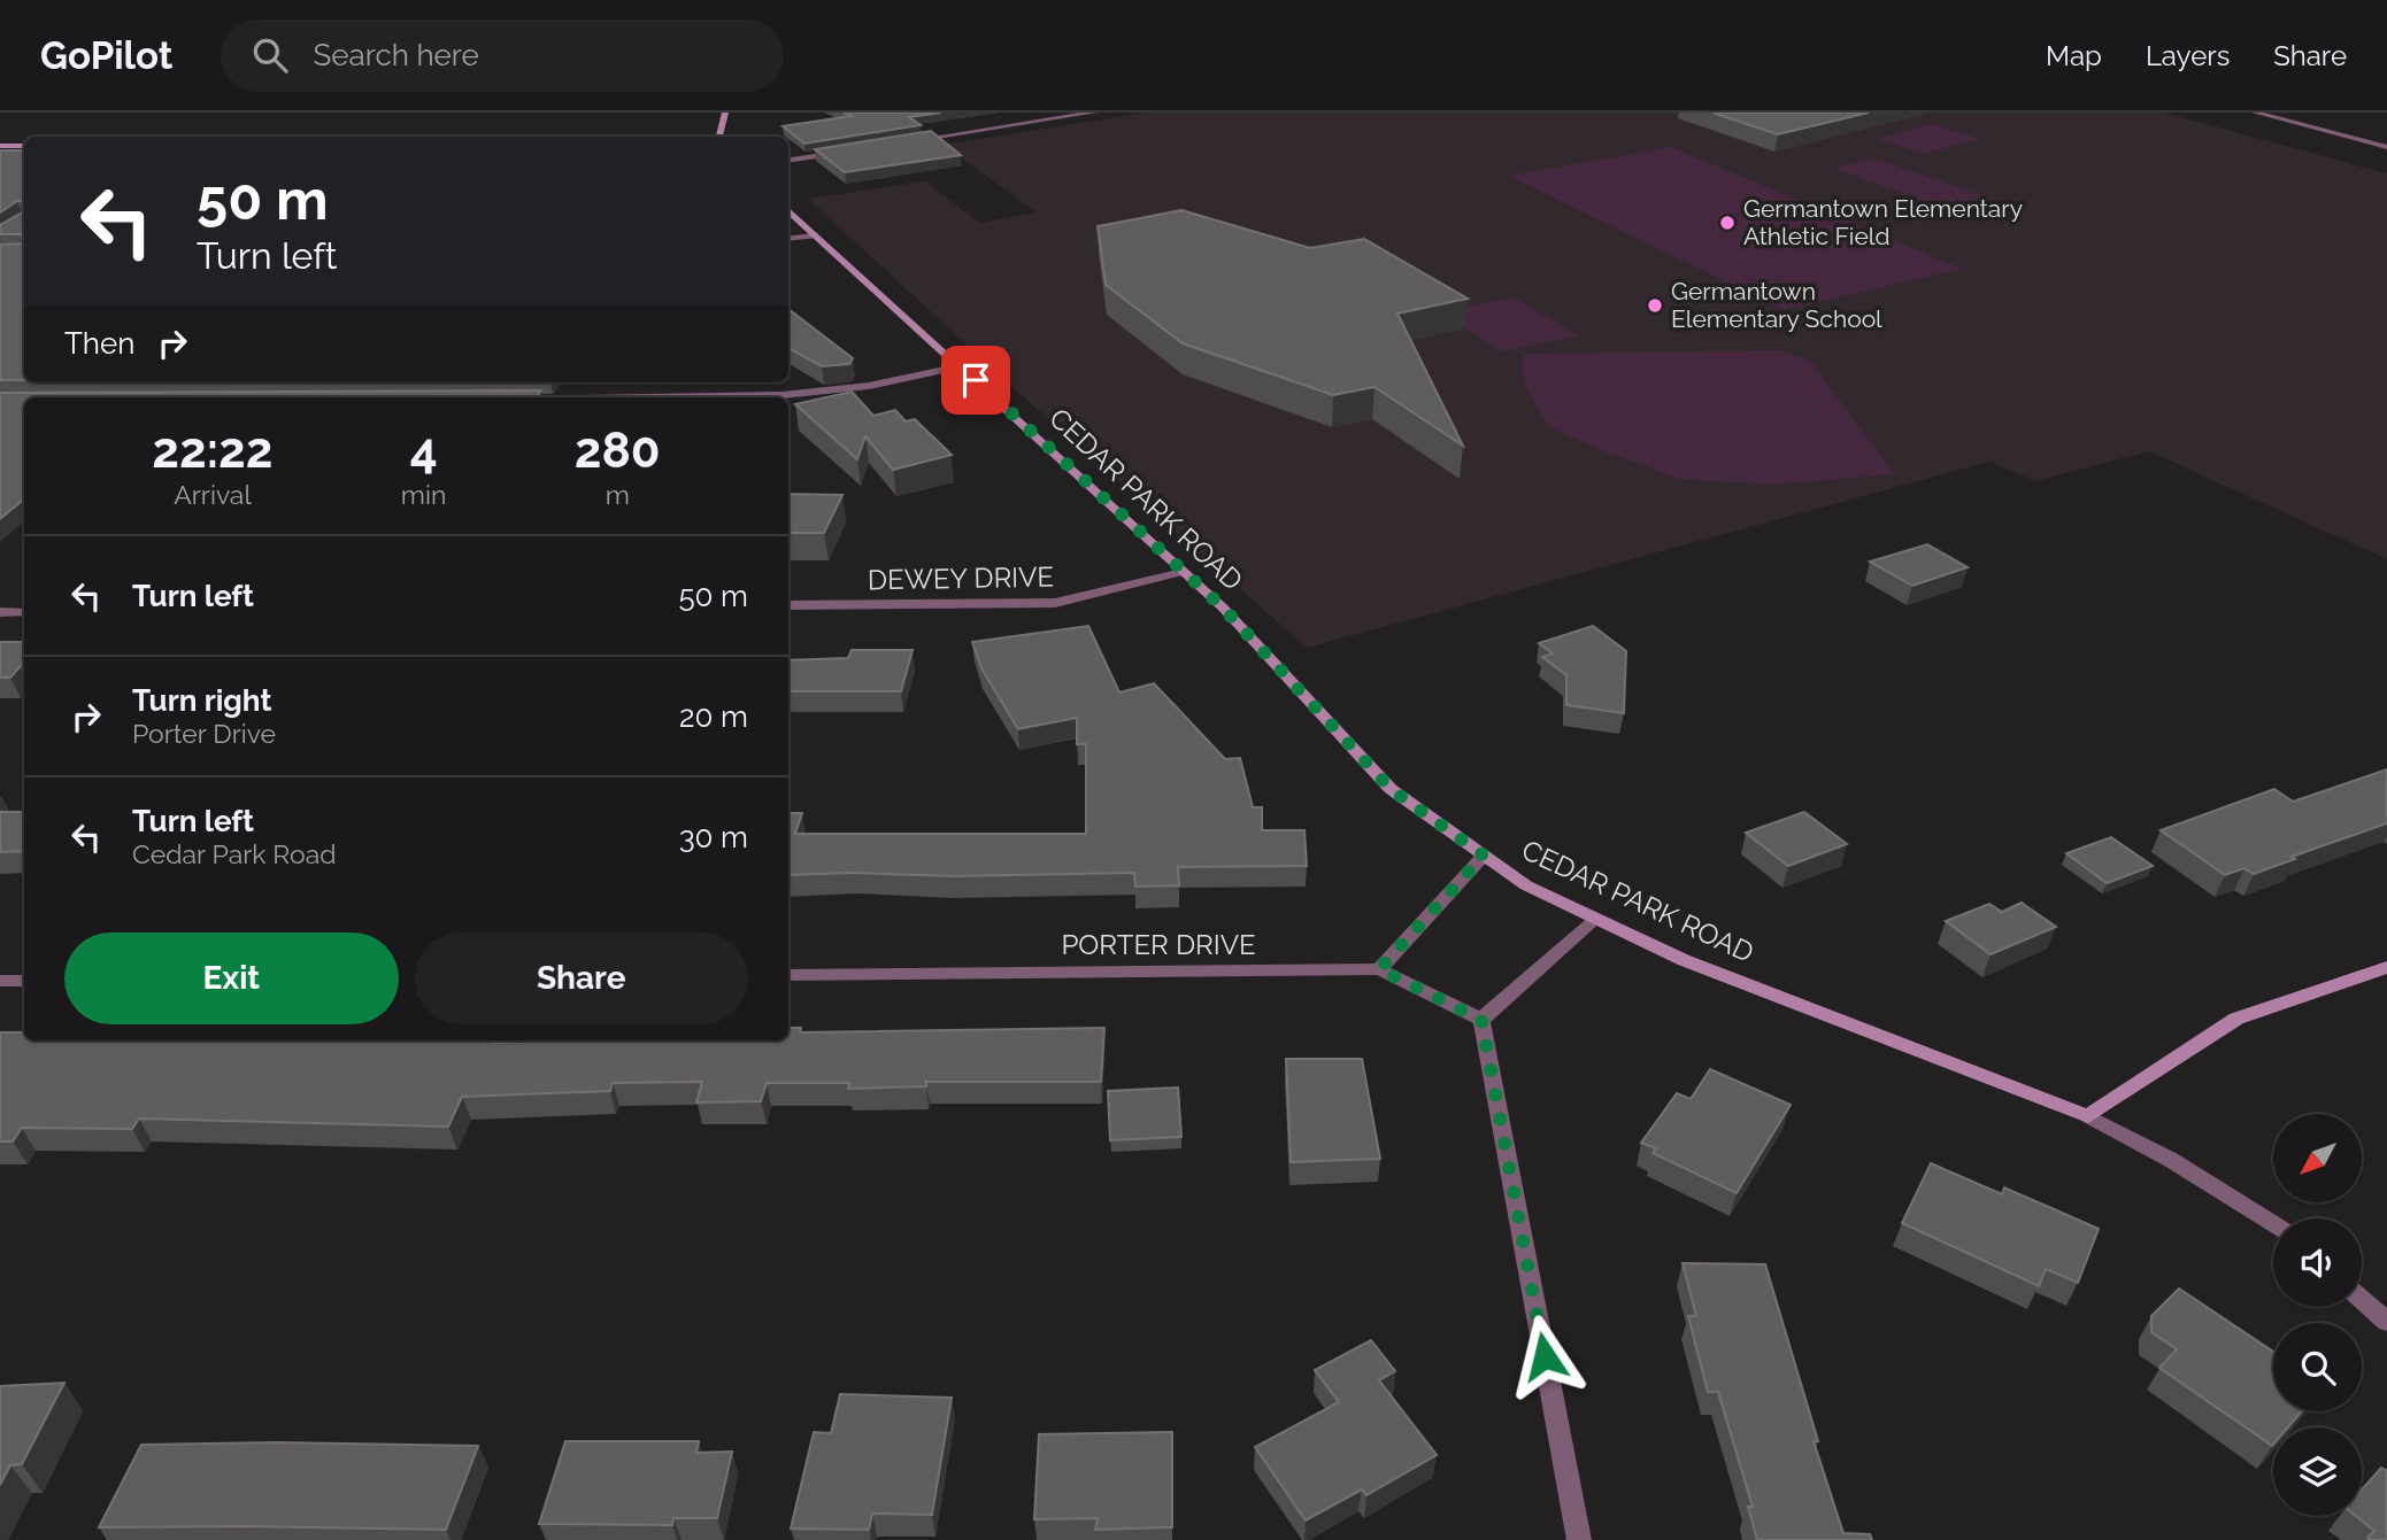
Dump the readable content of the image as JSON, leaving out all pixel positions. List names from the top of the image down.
{
  "streets": {
    "street": ["CEDAR PARK ROAD", "DEWEY DRIVE", "PORTER DRIVE"]
  },
  "crossings": [
    ["CEDAR PARK ROAD", "DEWEY DRIVE"]
  ],
  "places": ["Germantown Elementary Athletic Field", "Germantown Elementary School"],
  "north": "bottom left",
  "page": {
    "header": "GoPilot",
    "search": "Search here",
    "nav": ["Map", "Layers", "Share"],
    "turn": ["50 m", "Turn left"],
    "then": "Then",
    "eta": [
      "22:22",
      "Arrival",
      "4",
      "min",
      "280",
      "m"
    ],
    "list": [
      {
        "name": "Turn left",
        "value": "50 m"
      },
      {
        "name": "Turn right",
        "note": "Porter Drive",
        "value": "20 m"
      },
      {
        "name": "Turn left",
        "note": "Cedar Park Road",
        "value": "30 m"
      }
    ],
    "buttons": ["Exit", "Share"]
  }
}
